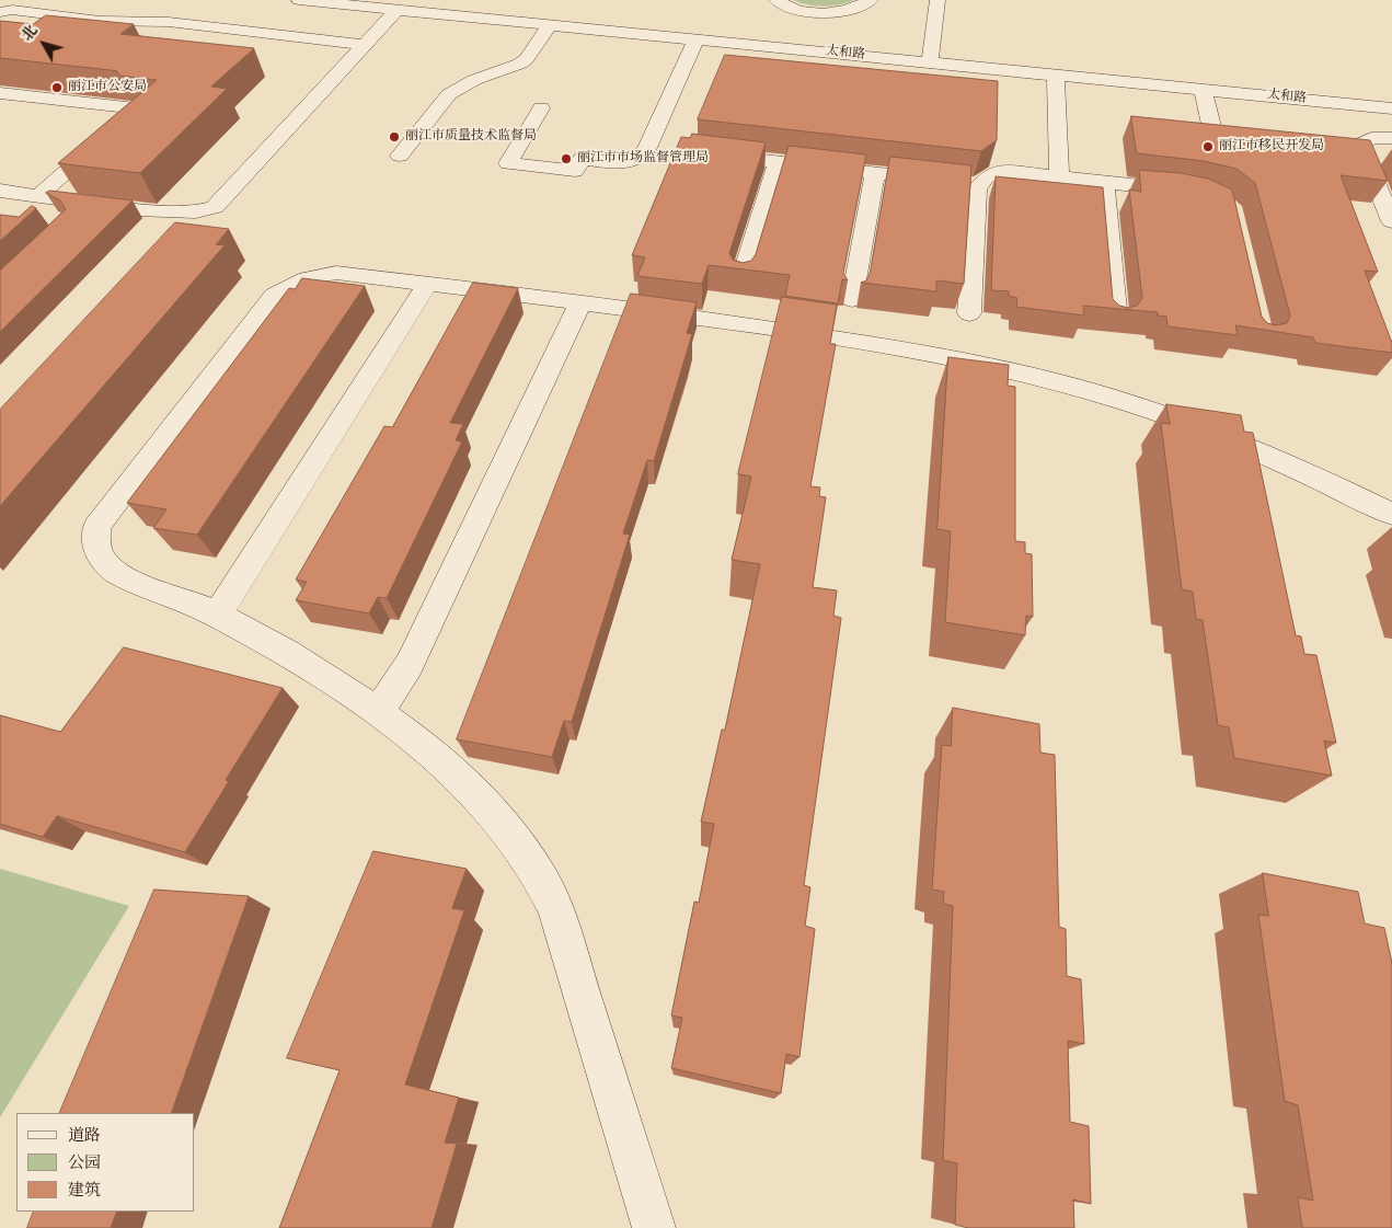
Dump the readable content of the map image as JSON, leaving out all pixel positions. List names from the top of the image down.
{
  "streets": {
    "street": ["太和路"]
  },
  "places": [
    "丽江市公安局",
    "丽江市质量技术监督局",
    "丽江市移民开发局",
    "丽江市市场监督管理局"
  ],
  "legend": ["道路", "公园", "建筑"],
  "north": "top left"
}
